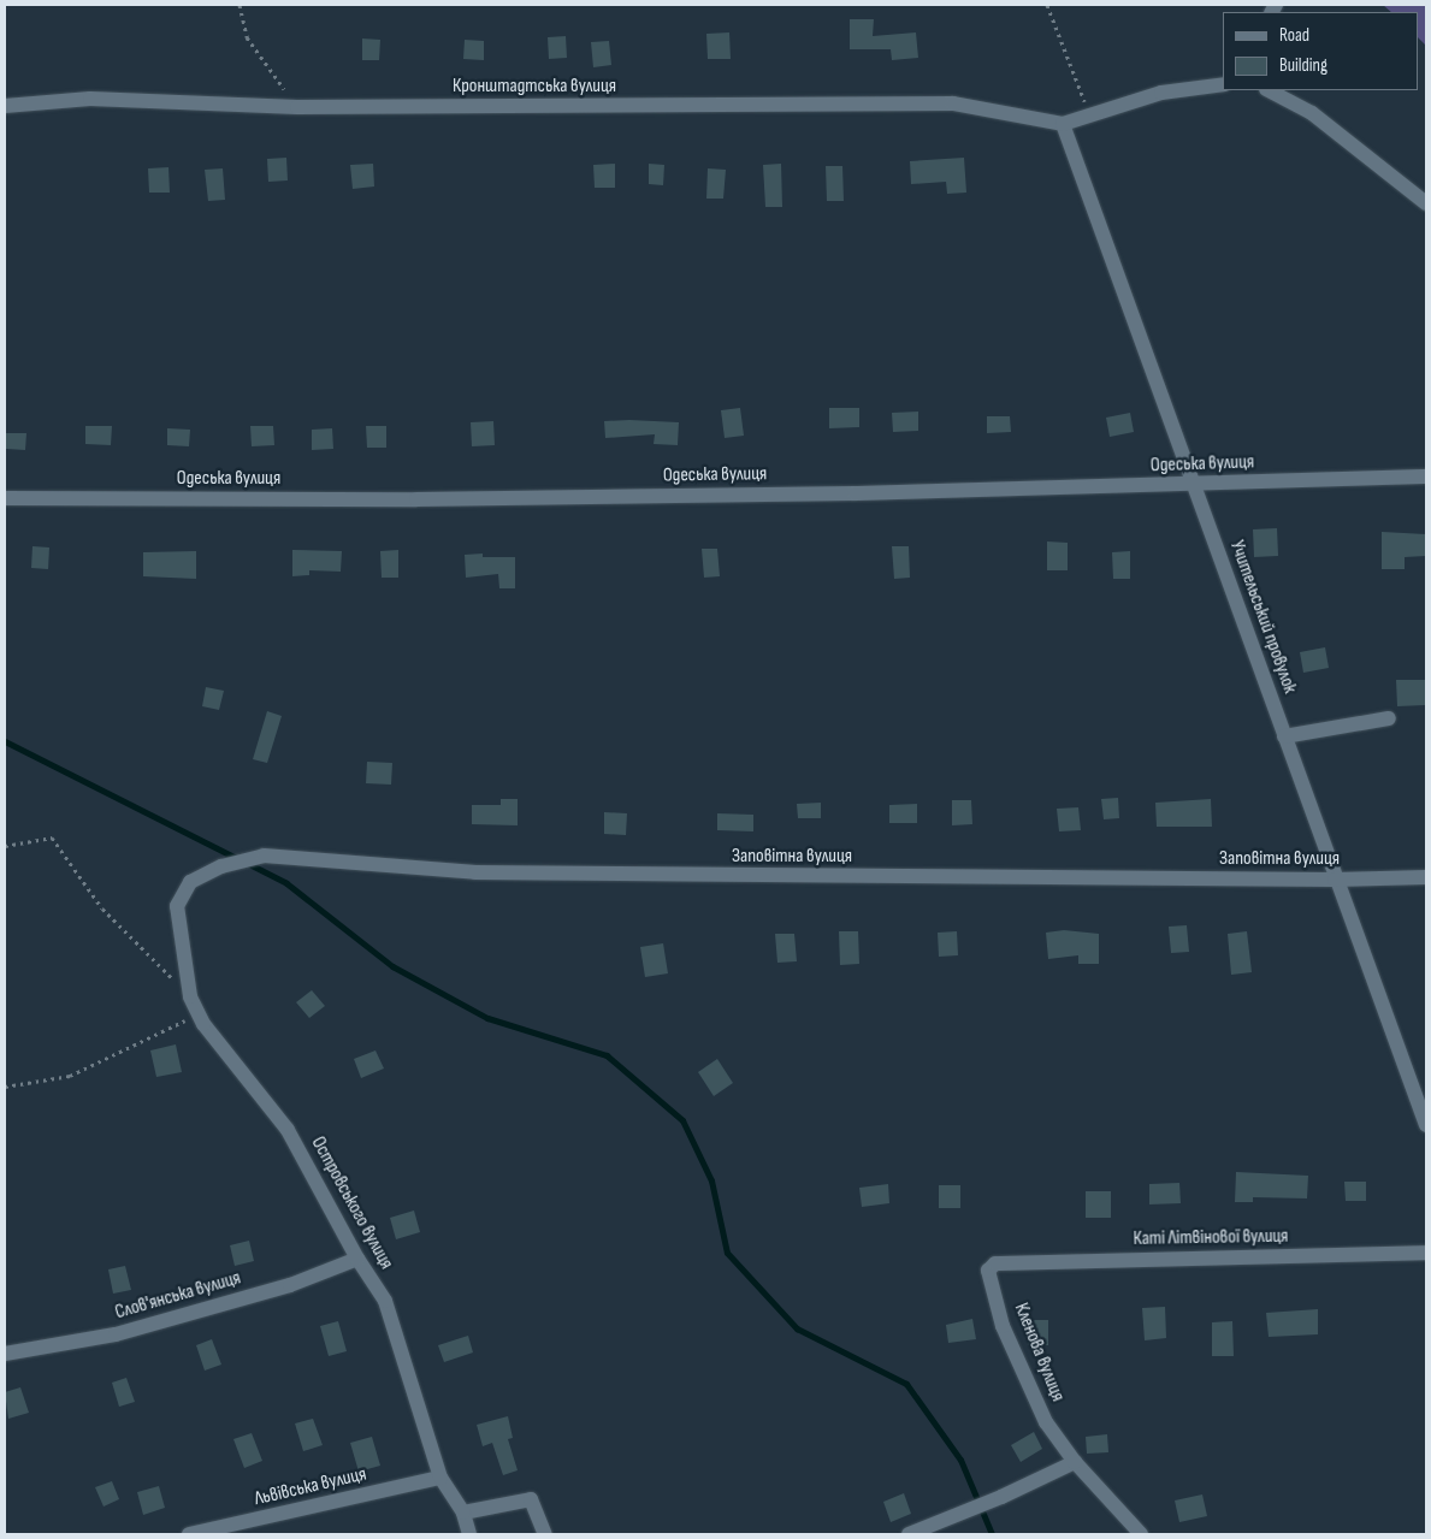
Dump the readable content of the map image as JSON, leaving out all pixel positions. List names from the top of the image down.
{
  "streets": {
    "street": [
      "Кронштадтська вулиця",
      "Одеська вулиця",
      "Учительський провулок",
      "Заповітна вулиця",
      "Островського вулиця",
      "Каті Літвінової вулиця",
      "Слов'янська вулиця",
      "Кленова вулиця",
      "Львівська вулиця"
    ]
  },
  "crossings": [
    ["Кронштадтська вулиця", "Учительський провулок"],
    ["Одеська вулиця", "Учительський провулок"],
    ["Учительський провулок", "Заповітна вулиця"],
    ["Заповітна вулиця", "Островського вулиця"],
    ["Островського вулиця", "Слов'янська вулиця"],
    ["Островського вулиця", "Львівська вулиця"],
    ["Каті Літвінової вулиця", "Кленова вулиця"]
  ],
  "legend": ["Road", "Building"]
}
